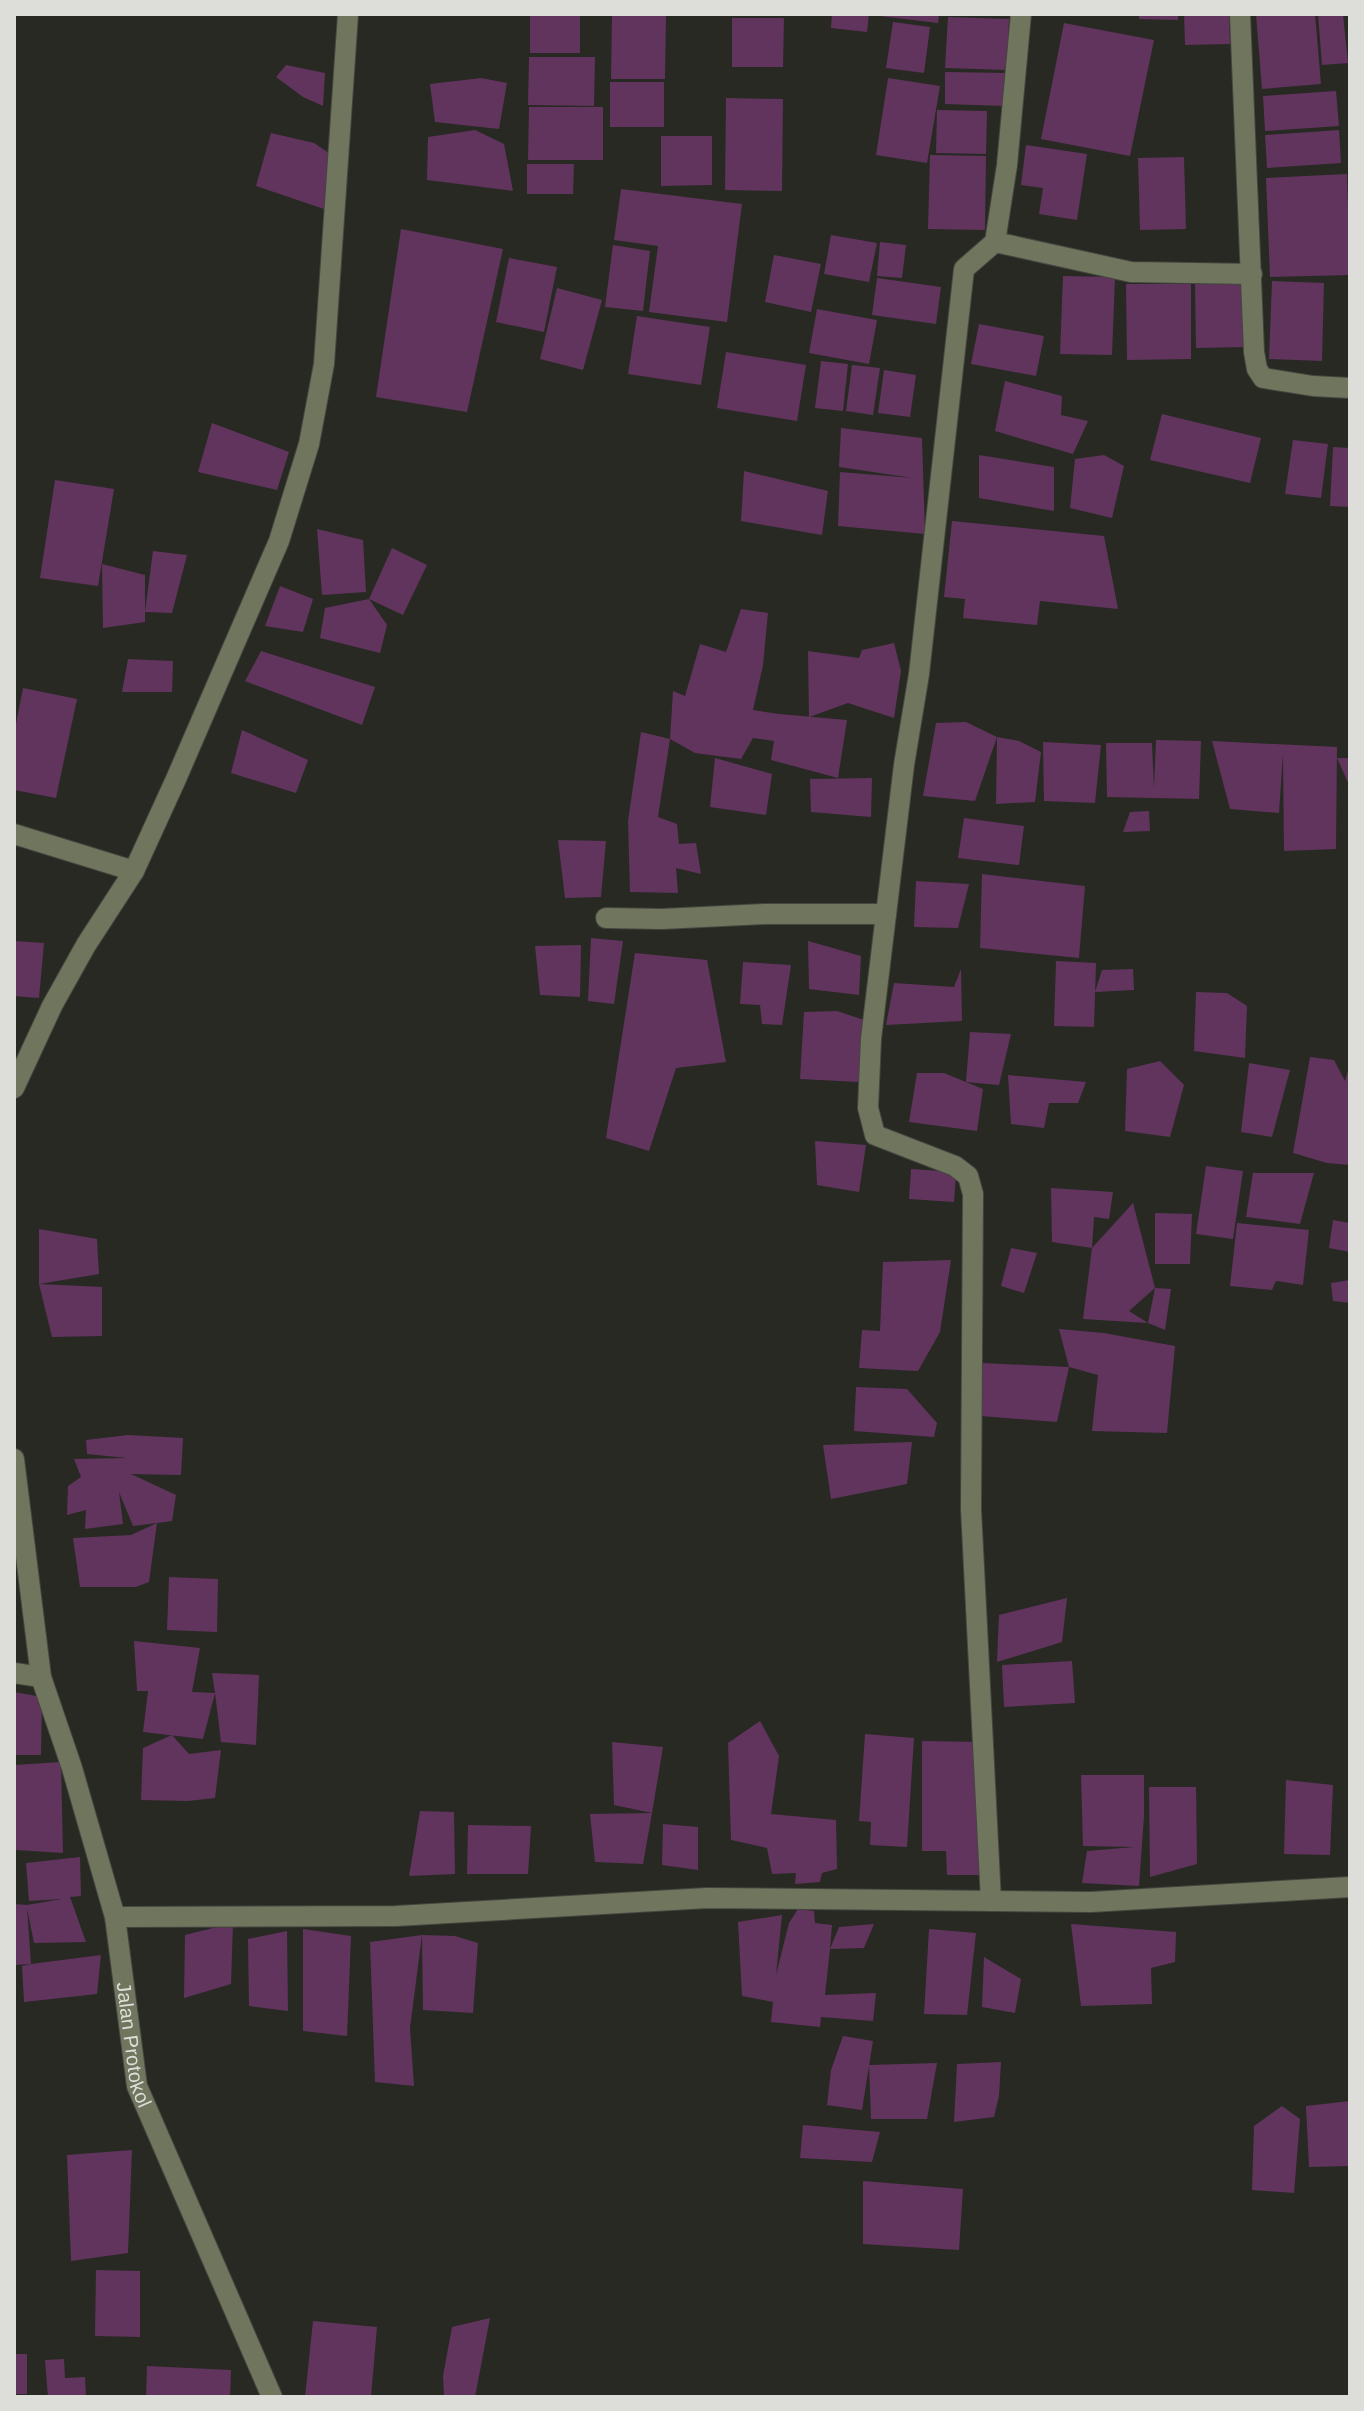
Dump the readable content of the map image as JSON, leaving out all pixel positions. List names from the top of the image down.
{
  "streets": {
    "street": ["Jalan Protokol"]
  }
}
